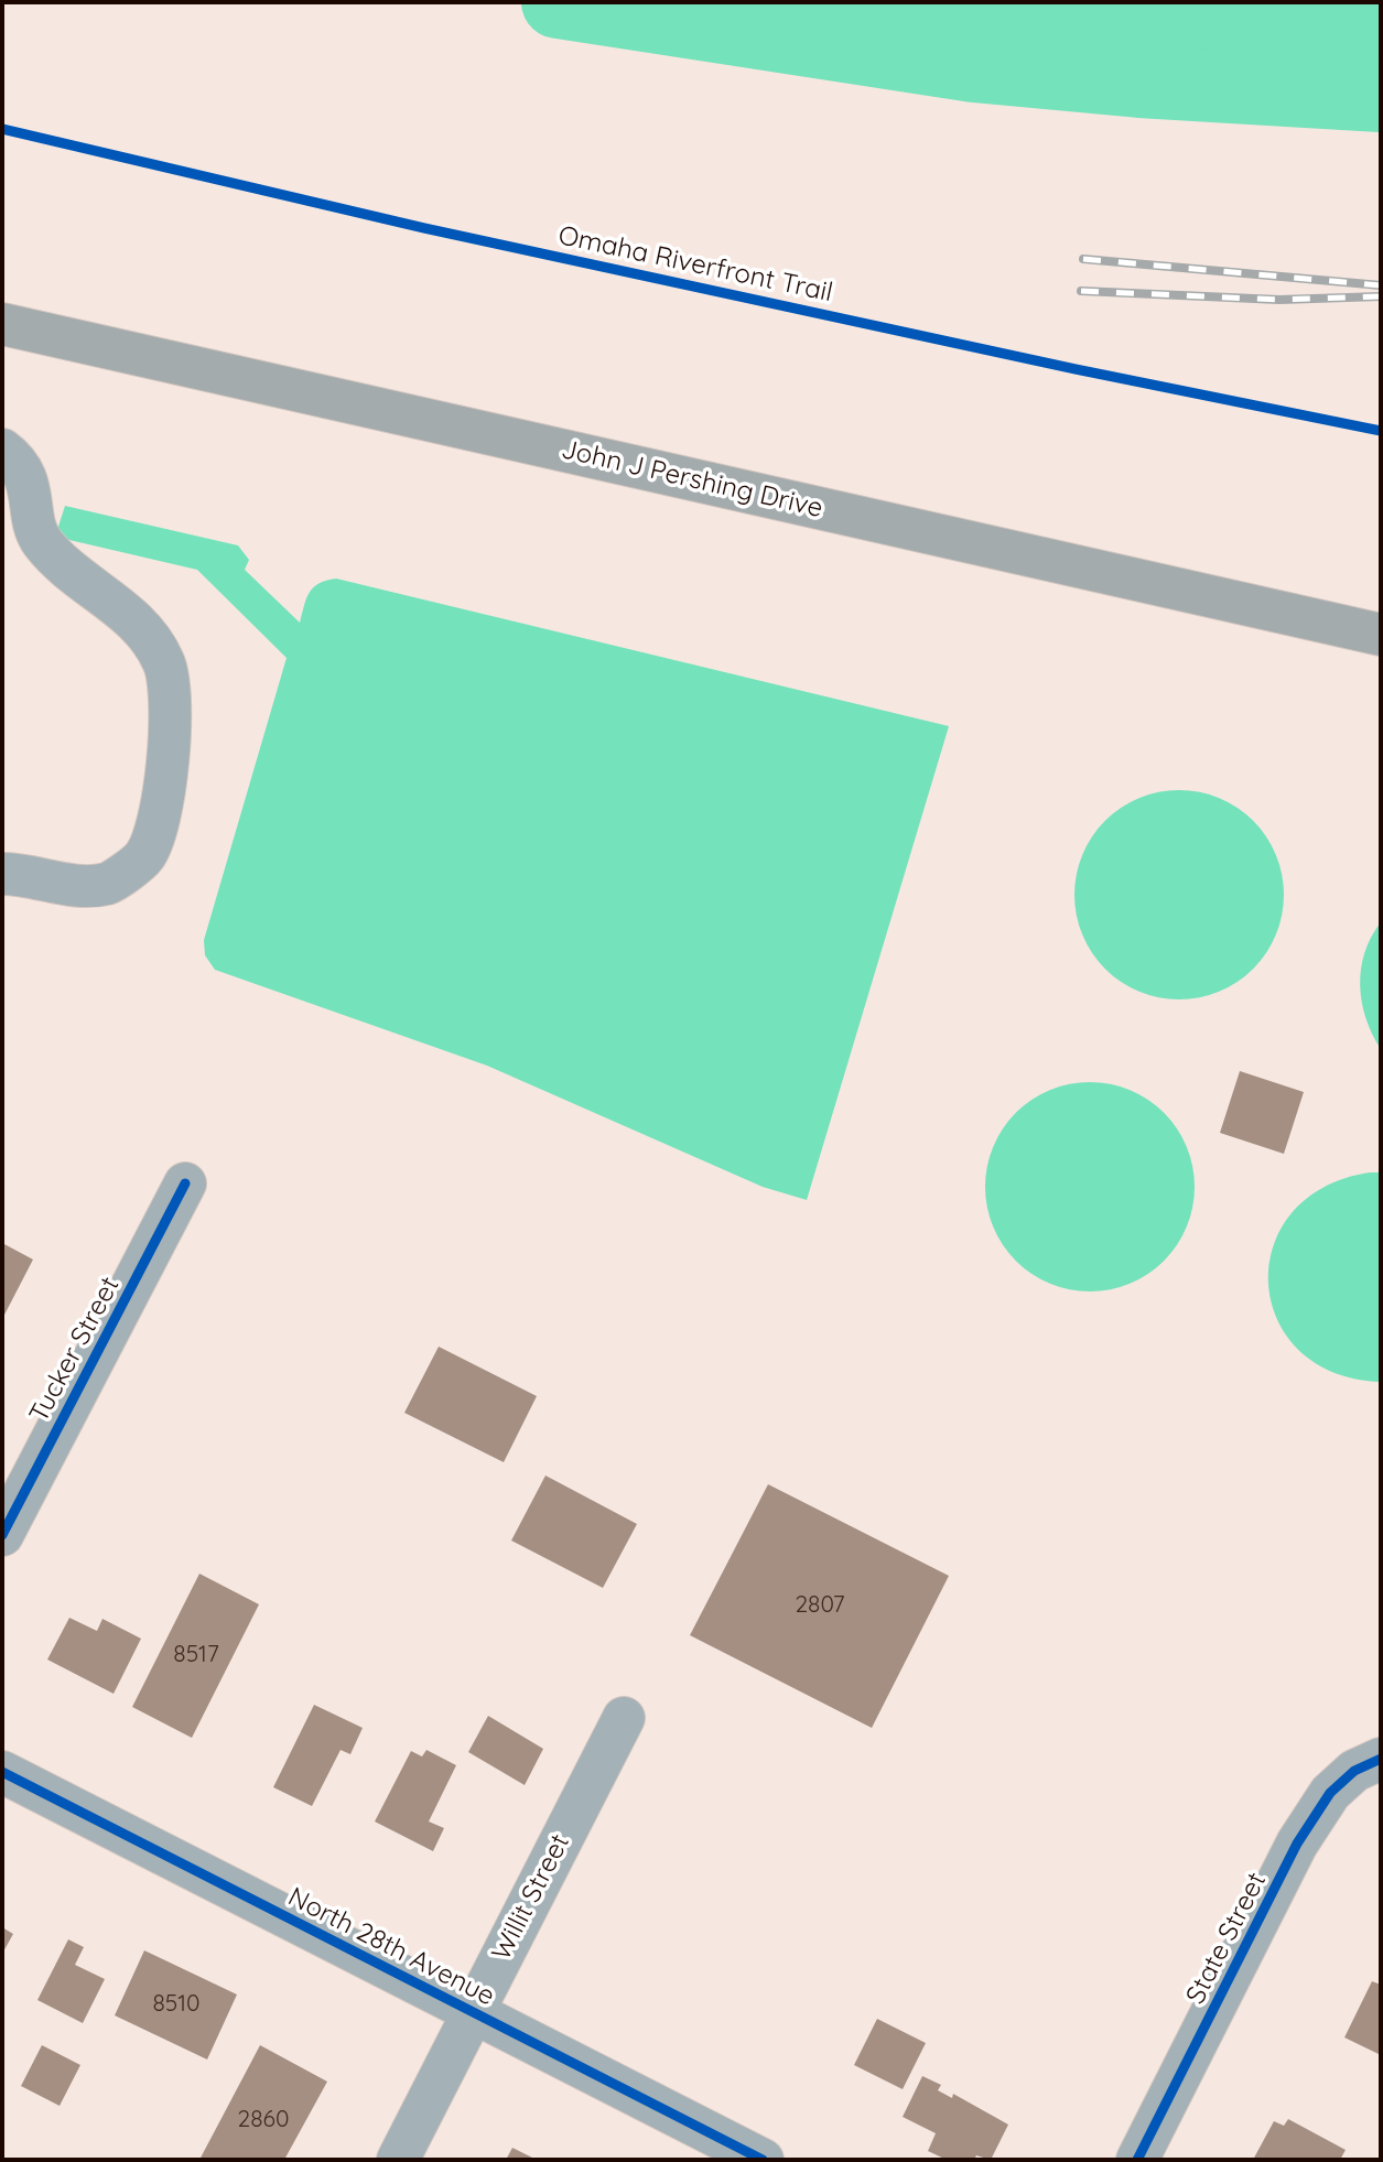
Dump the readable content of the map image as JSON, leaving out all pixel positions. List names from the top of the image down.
{
  "streets": {
    "main road": ["John J Pershing Drive"],
    "street": [
      "Tucker Street",
      "Willit Street",
      "State Street",
      "North 28th Avenue"
    ],
    "cycle path": ["Omaha Riverfront Trail"]
  },
  "crossings": [
    ["Willit Street", "North 28th Avenue"]
  ],
  "house_numbers": [
    "2807",
    "8517",
    "8510",
    "2860"
  ]
}
